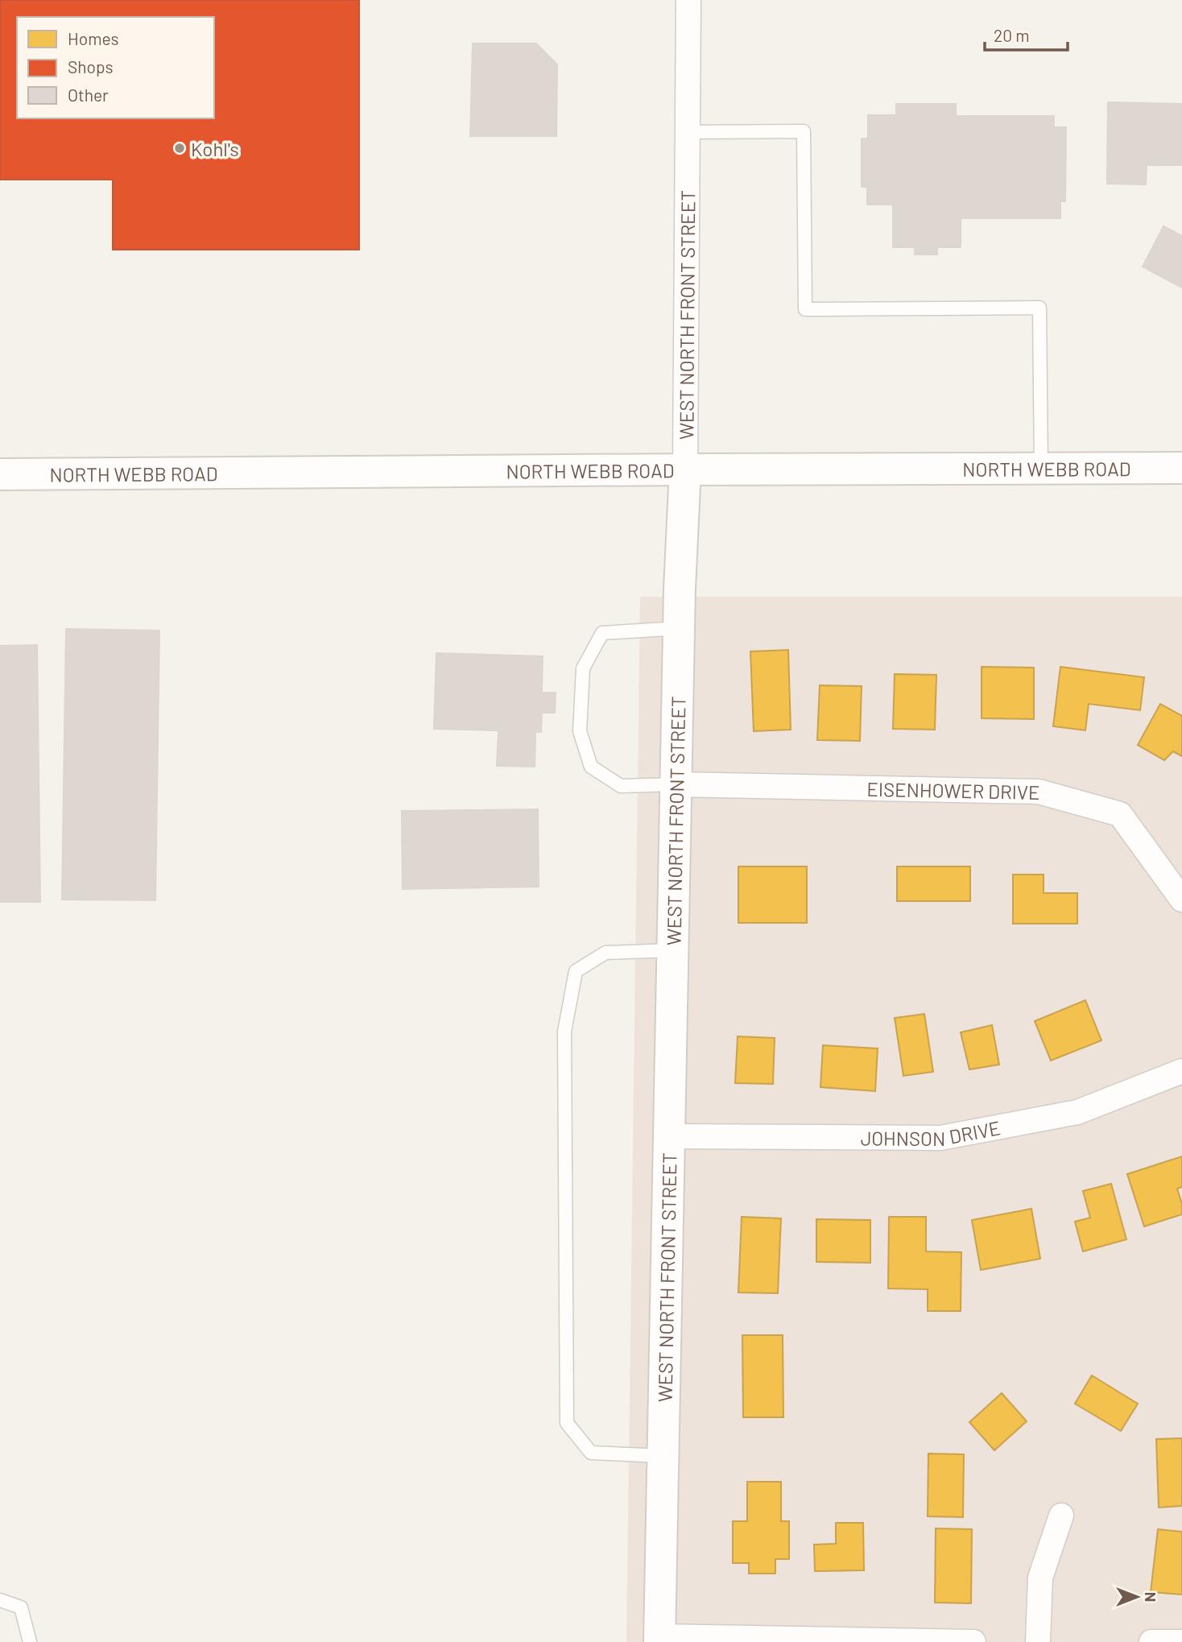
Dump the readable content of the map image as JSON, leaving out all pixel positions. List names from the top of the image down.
{
  "streets": {
    "street": [
      "WEST NORTH FRONT STREET",
      "NORTH WEBB ROAD",
      "EISENHOWER DRIVE",
      "JOHNSON DRIVE"
    ]
  },
  "crossings": [
    ["WEST NORTH FRONT STREET", "NORTH WEBB ROAD"],
    ["WEST NORTH FRONT STREET", "EISENHOWER DRIVE"],
    ["WEST NORTH FRONT STREET", "JOHNSON DRIVE"]
  ],
  "places": ["Kohl's"],
  "legend": ["Homes", "Shops", "Other"],
  "scale_bar": "20 m",
  "north": "right"
}
